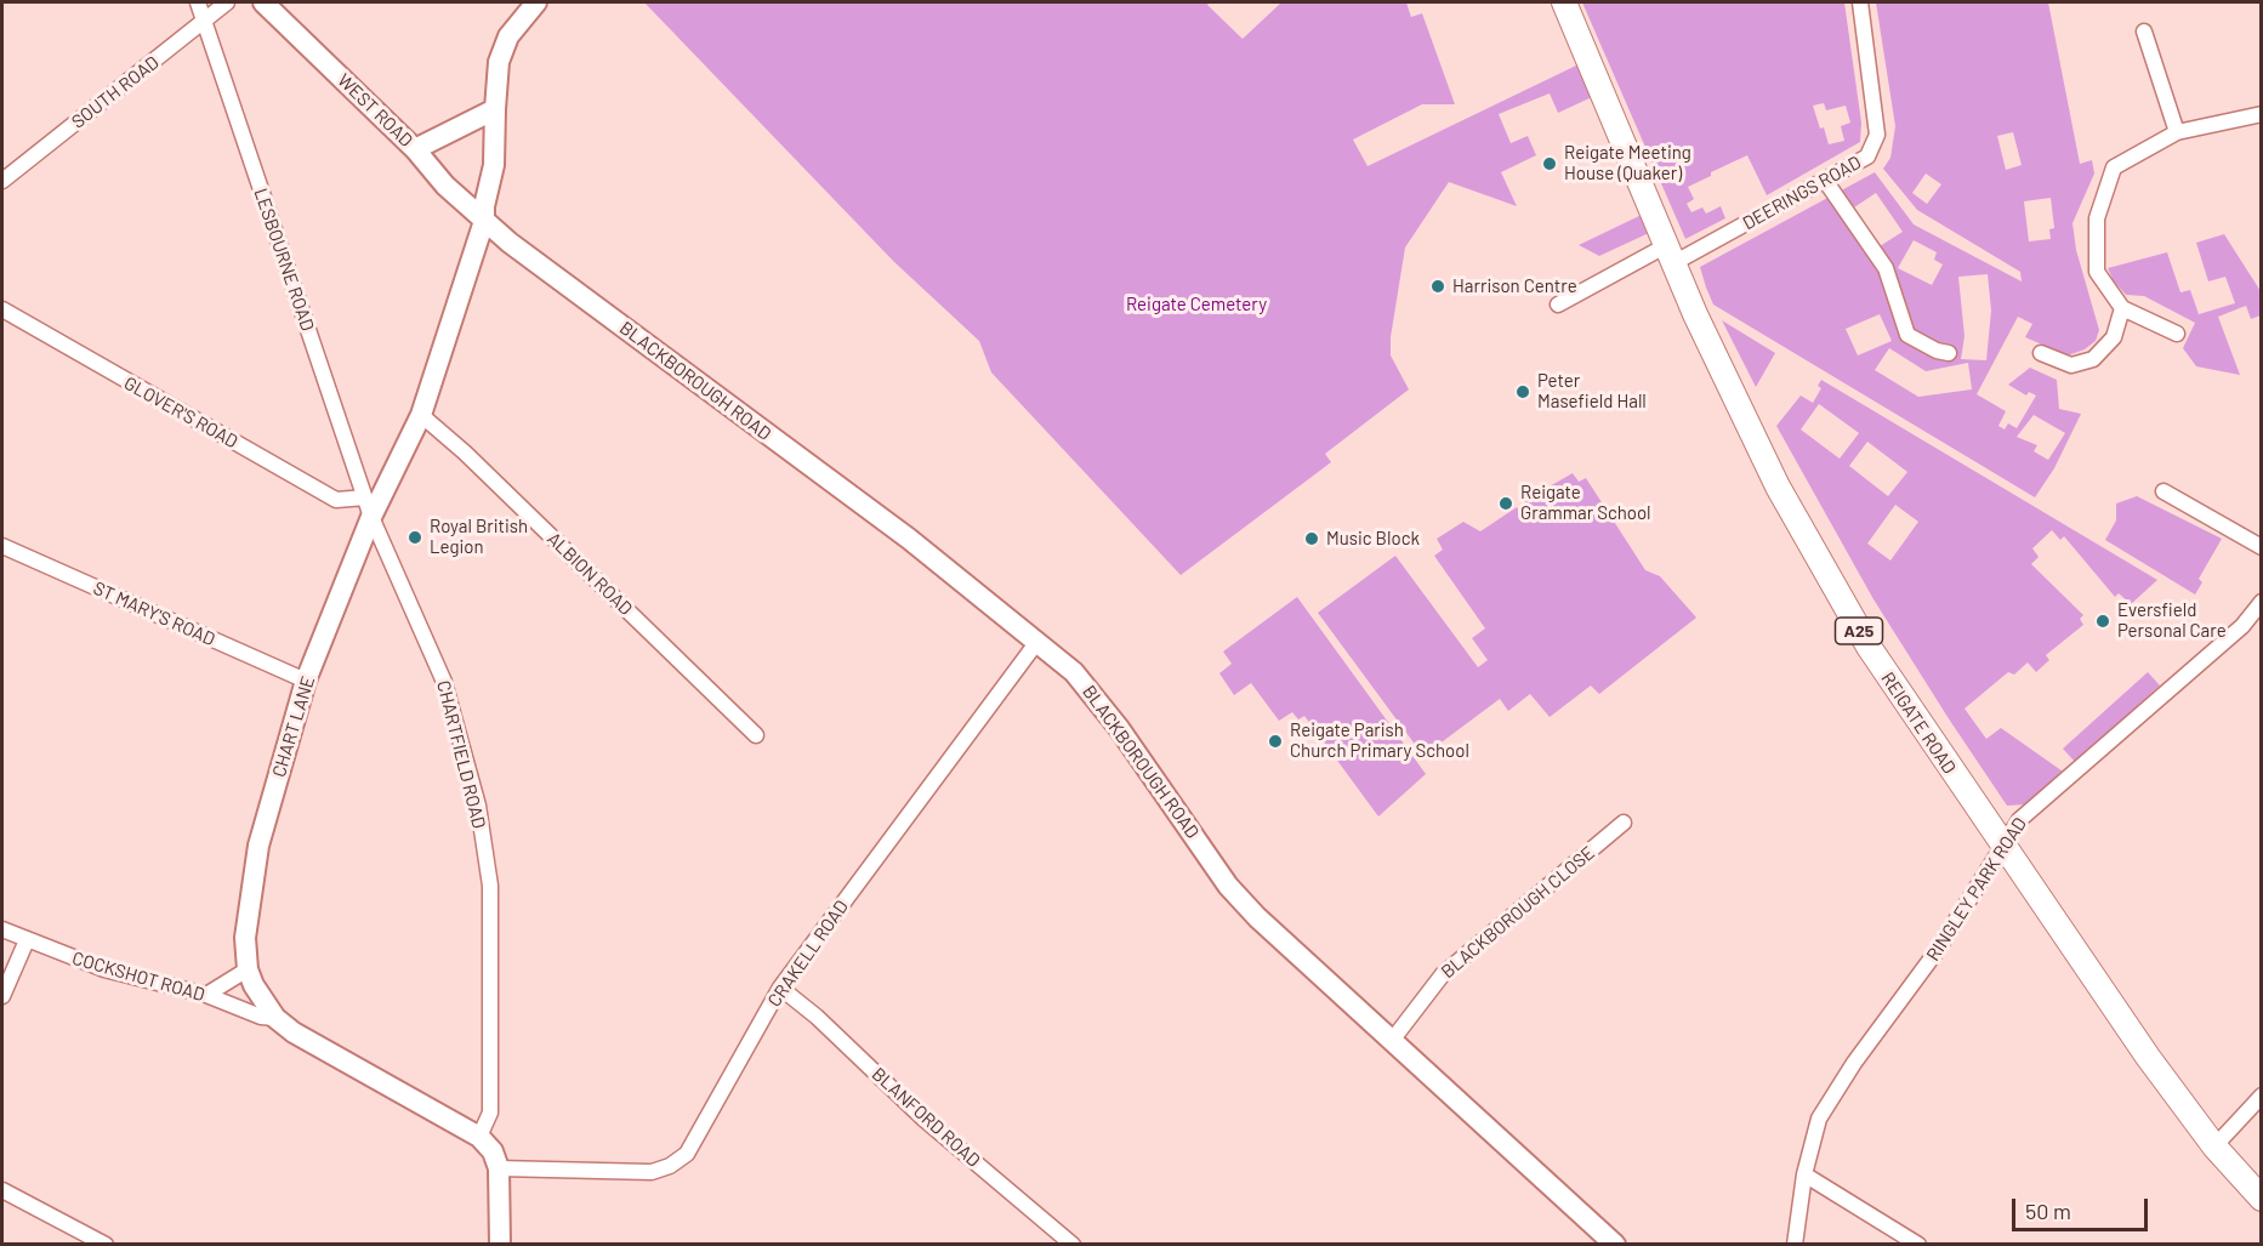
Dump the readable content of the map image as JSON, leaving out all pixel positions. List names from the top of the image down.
{
  "streets": {
    "main road": [
      "WEST ROAD",
      "BLACKBOROUGH ROAD",
      "A25",
      "REIGATE ROAD",
      "CHART LANE"
    ],
    "street": [
      "SOUTH ROAD",
      "DEERINGS ROAD",
      "LESBOURNE ROAD",
      "GLOVER'S ROAD",
      "ALBION ROAD",
      "ST MARY'S ROAD",
      "CHARTFIELD ROAD",
      "RINGLEY PARK ROAD",
      "BLACKBOROUGH CLOSE",
      "CRAKELL ROAD",
      "COCKSHOT ROAD",
      "BLANFORD ROAD"
    ]
  },
  "crossings": [
    ["SOUTH ROAD", "LESBOURNE ROAD"],
    ["WEST ROAD", "BLACKBOROUGH ROAD"],
    ["WEST ROAD", "CHART LANE"],
    ["DEERINGS ROAD", "REIGATE ROAD"],
    ["LESBOURNE ROAD", "GLOVER'S ROAD"],
    ["LESBOURNE ROAD", "CHART LANE"],
    ["LESBOURNE ROAD", "CHARTFIELD ROAD"],
    ["BLACKBOROUGH ROAD", "CHART LANE"],
    ["BLACKBOROUGH ROAD", "BLACKBOROUGH CLOSE"],
    ["BLACKBOROUGH ROAD", "CRAKELL ROAD"],
    ["GLOVER'S ROAD", "CHART LANE"],
    ["GLOVER'S ROAD", "CHARTFIELD ROAD"],
    ["ALBION ROAD", "CHART LANE"],
    ["ST MARY'S ROAD", "CHART LANE"],
    ["REIGATE ROAD", "RINGLEY PARK ROAD"],
    ["CHART LANE", "CHARTFIELD ROAD"],
    ["CHART LANE", "CRAKELL ROAD"],
    ["CHART LANE", "COCKSHOT ROAD"],
    ["CRAKELL ROAD", "BLANFORD ROAD"]
  ],
  "parks": ["Reigate Cemetery"],
  "places": [
    "Reigate Meeting House (Quaker)",
    "Harrison Centre",
    "Peter Masefield Hall",
    "Reigate Grammar School",
    "Royal British Legion",
    "Music Block",
    "Eversfield Personal Care",
    "Reigate Parish Church Primary School"
  ],
  "scale_bar": "50 m"
}
